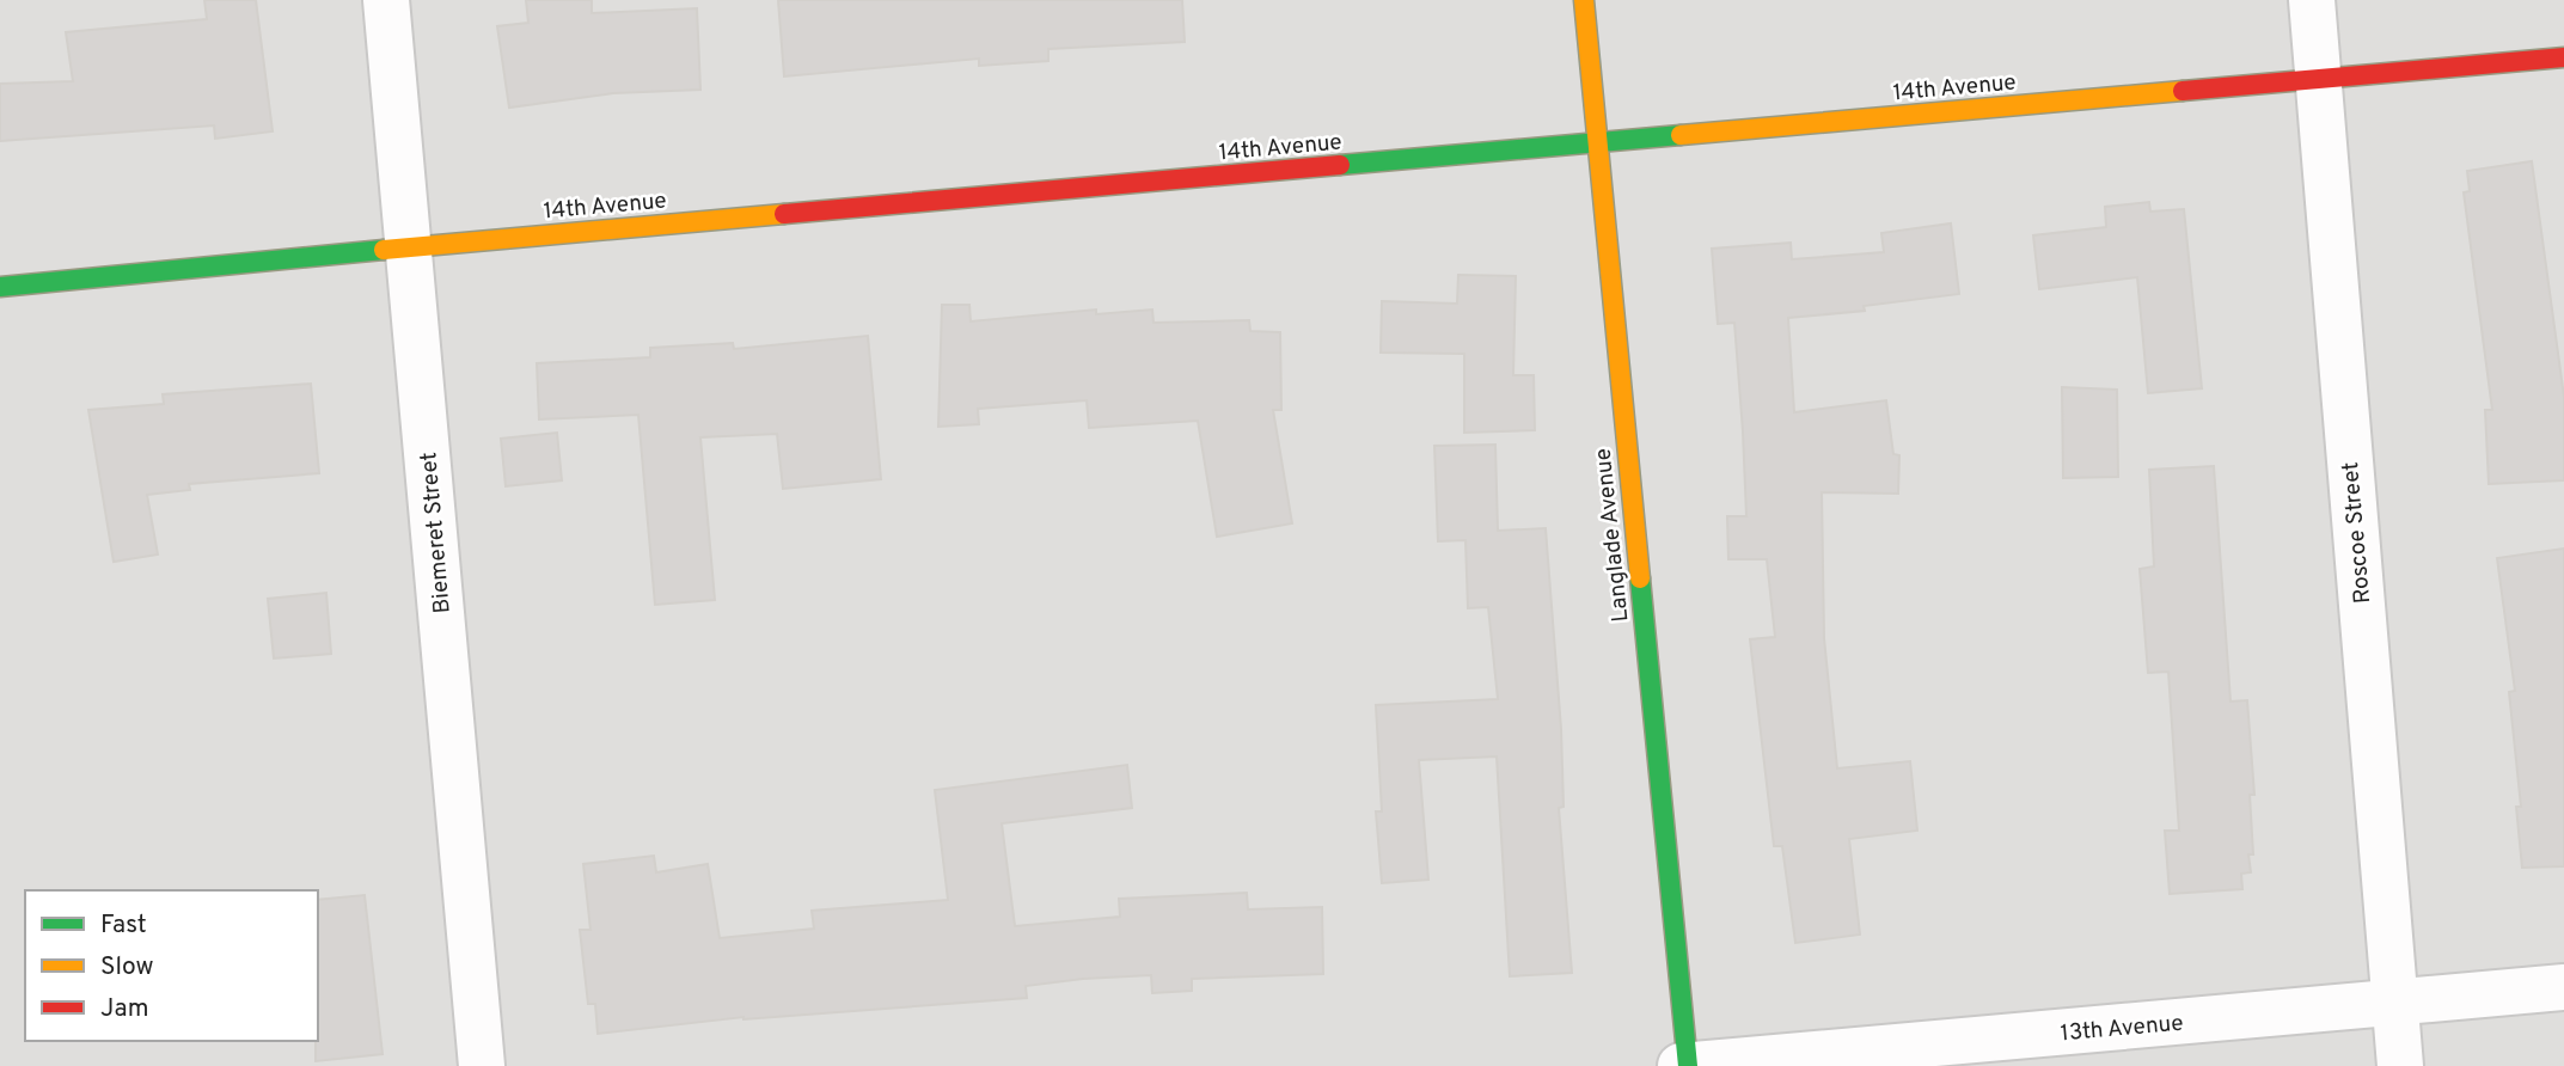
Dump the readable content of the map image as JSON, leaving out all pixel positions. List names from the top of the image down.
{
  "streets": {
    "street": [
      "14th Avenue",
      "Biemeret Street",
      "Roscoe Street",
      "Langlade Avenue",
      "13th Avenue"
    ]
  },
  "crossings": [
    ["14th Avenue", "Biemeret Street"],
    ["14th Avenue", "Roscoe Street"],
    ["14th Avenue", "Langlade Avenue"],
    ["Roscoe Street", "13th Avenue"],
    ["Langlade Avenue", "13th Avenue"]
  ],
  "legend": ["Fast", "Slow", "Jam"]
}
